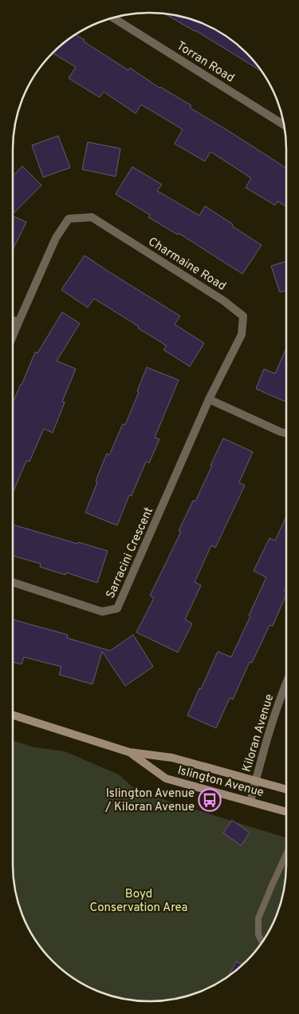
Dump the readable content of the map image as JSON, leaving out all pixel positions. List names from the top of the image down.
{
  "streets": {
    "main road": ["Islington Avenue"],
    "street": [
      "Torran Road",
      "Charmaine Road",
      "Sarracini Crescent",
      "Kiloran Avenue"
    ]
  },
  "crossings": [
    ["Charmaine Road", "Sarracini Crescent"],
    ["Kiloran Avenue", "Islington Avenue"]
  ],
  "parks": ["Boyd Conservation Area"],
  "places": {
    "bus stop": ["Islington Avenue / Kiloran Avenue"]
  }
}
